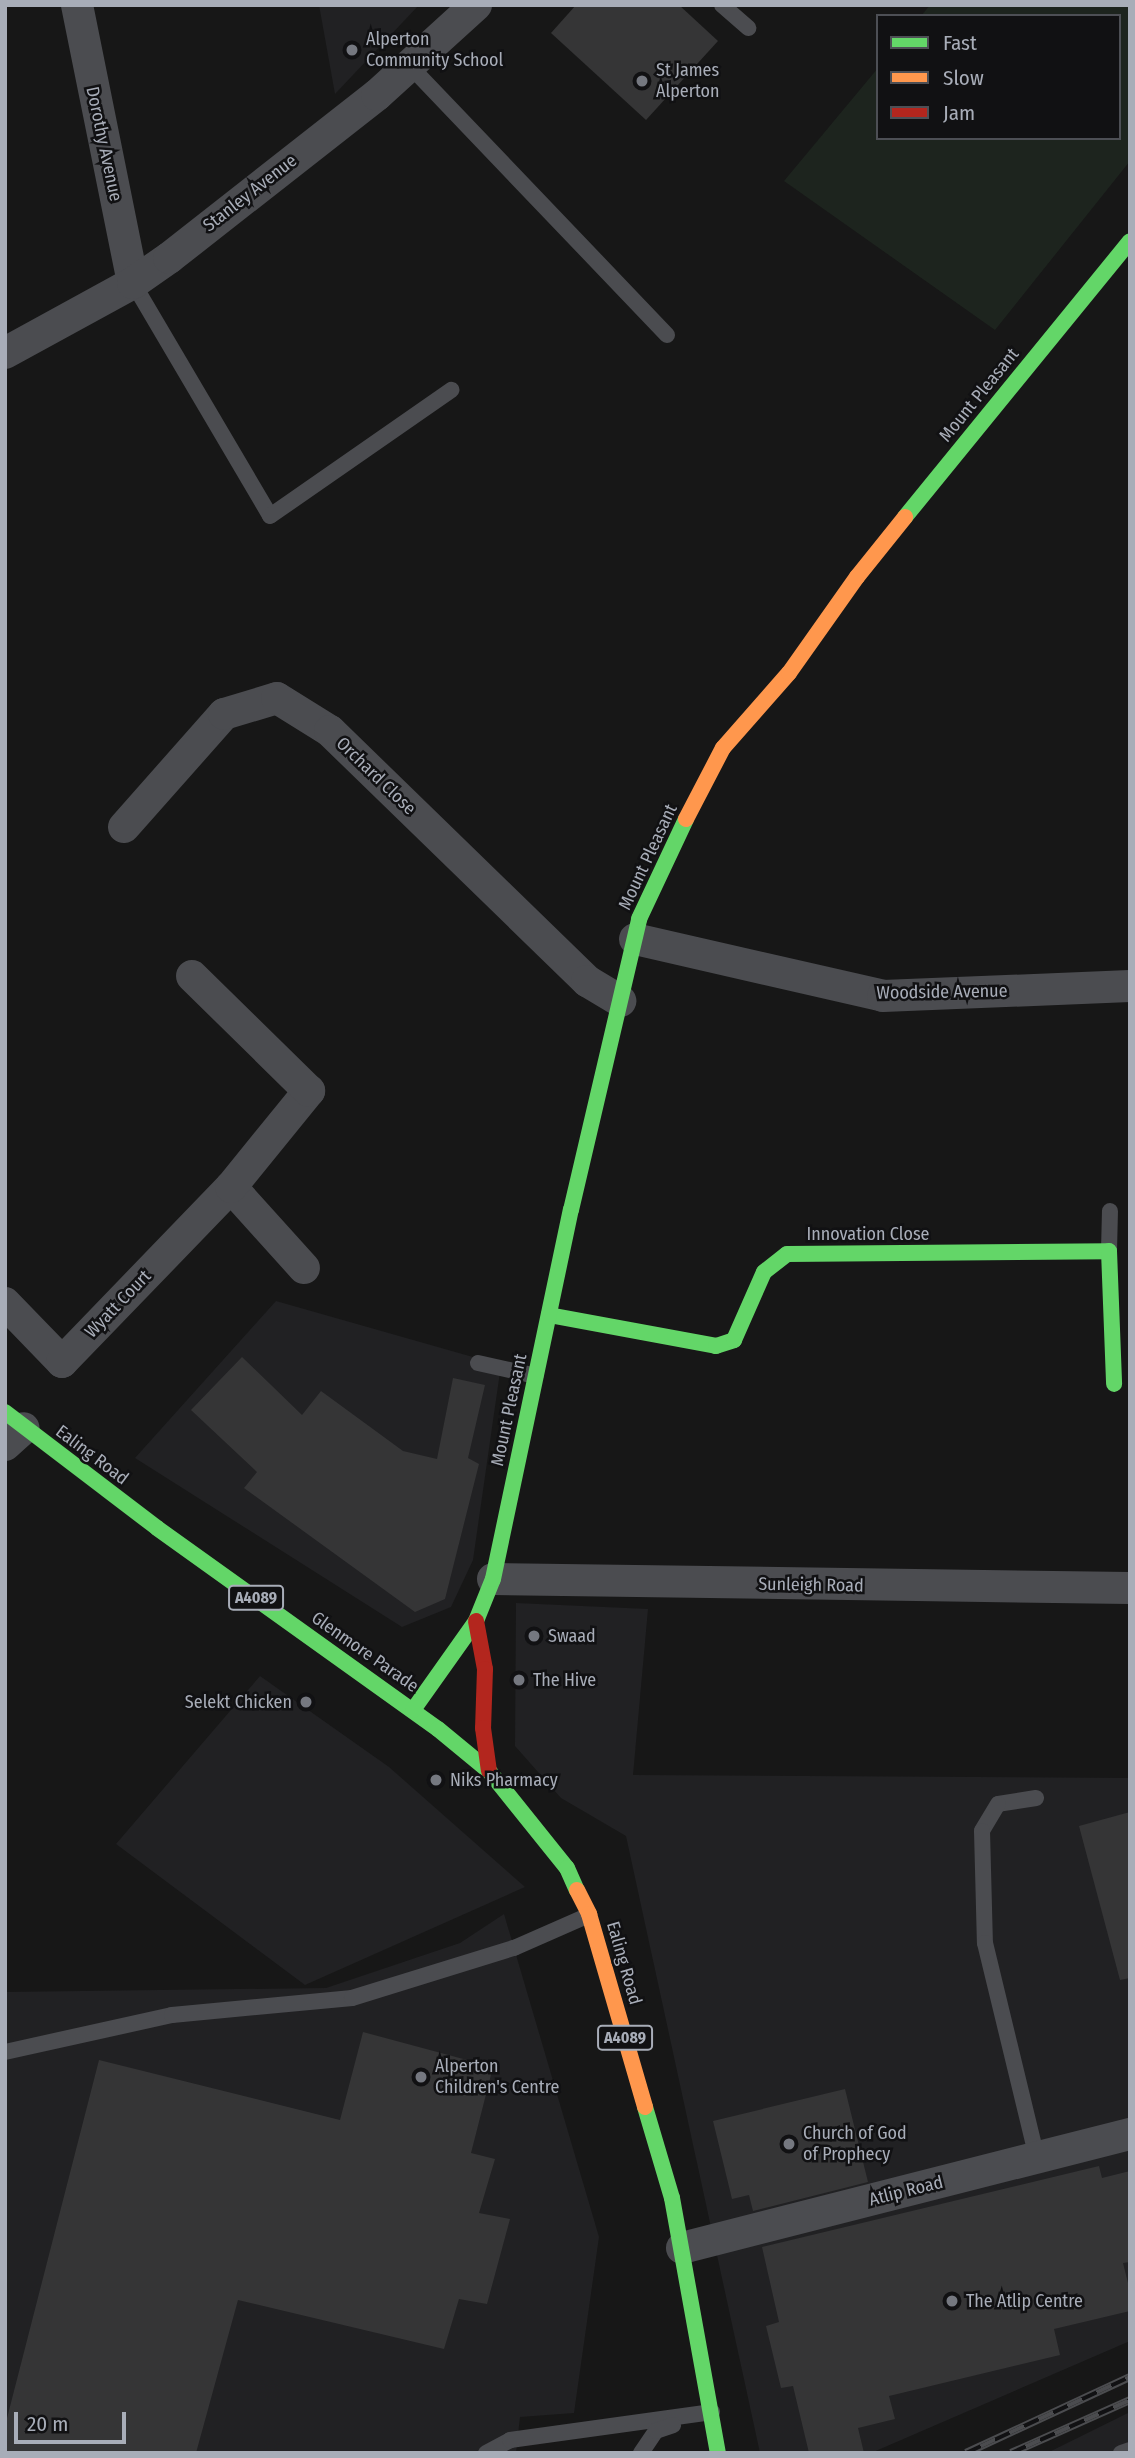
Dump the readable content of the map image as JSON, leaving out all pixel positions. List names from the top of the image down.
{
  "streets": {
    "street": [
      "Dorothy Avenue",
      "Stanley Avenue",
      "Mount Pleasant",
      "Orchard Close",
      "Woodside Avenue",
      "Innovation Close",
      "Wyatt Court",
      "Ealing Road",
      "Sunleigh Road",
      "A4089",
      "Glenmore Parade",
      "Atlip Road"
    ]
  },
  "crossings": [
    ["Dorothy Avenue", "Stanley Avenue"],
    ["Mount Pleasant", "Orchard Close"],
    ["Mount Pleasant", "Woodside Avenue"],
    ["Mount Pleasant", "Innovation Close"],
    ["Mount Pleasant", "Ealing Road"],
    ["Mount Pleasant", "Sunleigh Road"],
    ["Mount Pleasant", "Glenmore Parade"],
    ["Ealing Road", "Glenmore Parade"],
    ["Ealing Road", "Atlip Road"]
  ],
  "places": [
    "Alperton Community School",
    "St James Alperton",
    "Swaad",
    "The Hive",
    "Selekt Chicken",
    "Niks Pharmacy",
    "Alperton Children's Centre",
    "Church of God of Prophecy",
    "The Atlip Centre"
  ],
  "legend": ["Fast", "Slow", "Jam"],
  "scale_bar": "20 m"
}
